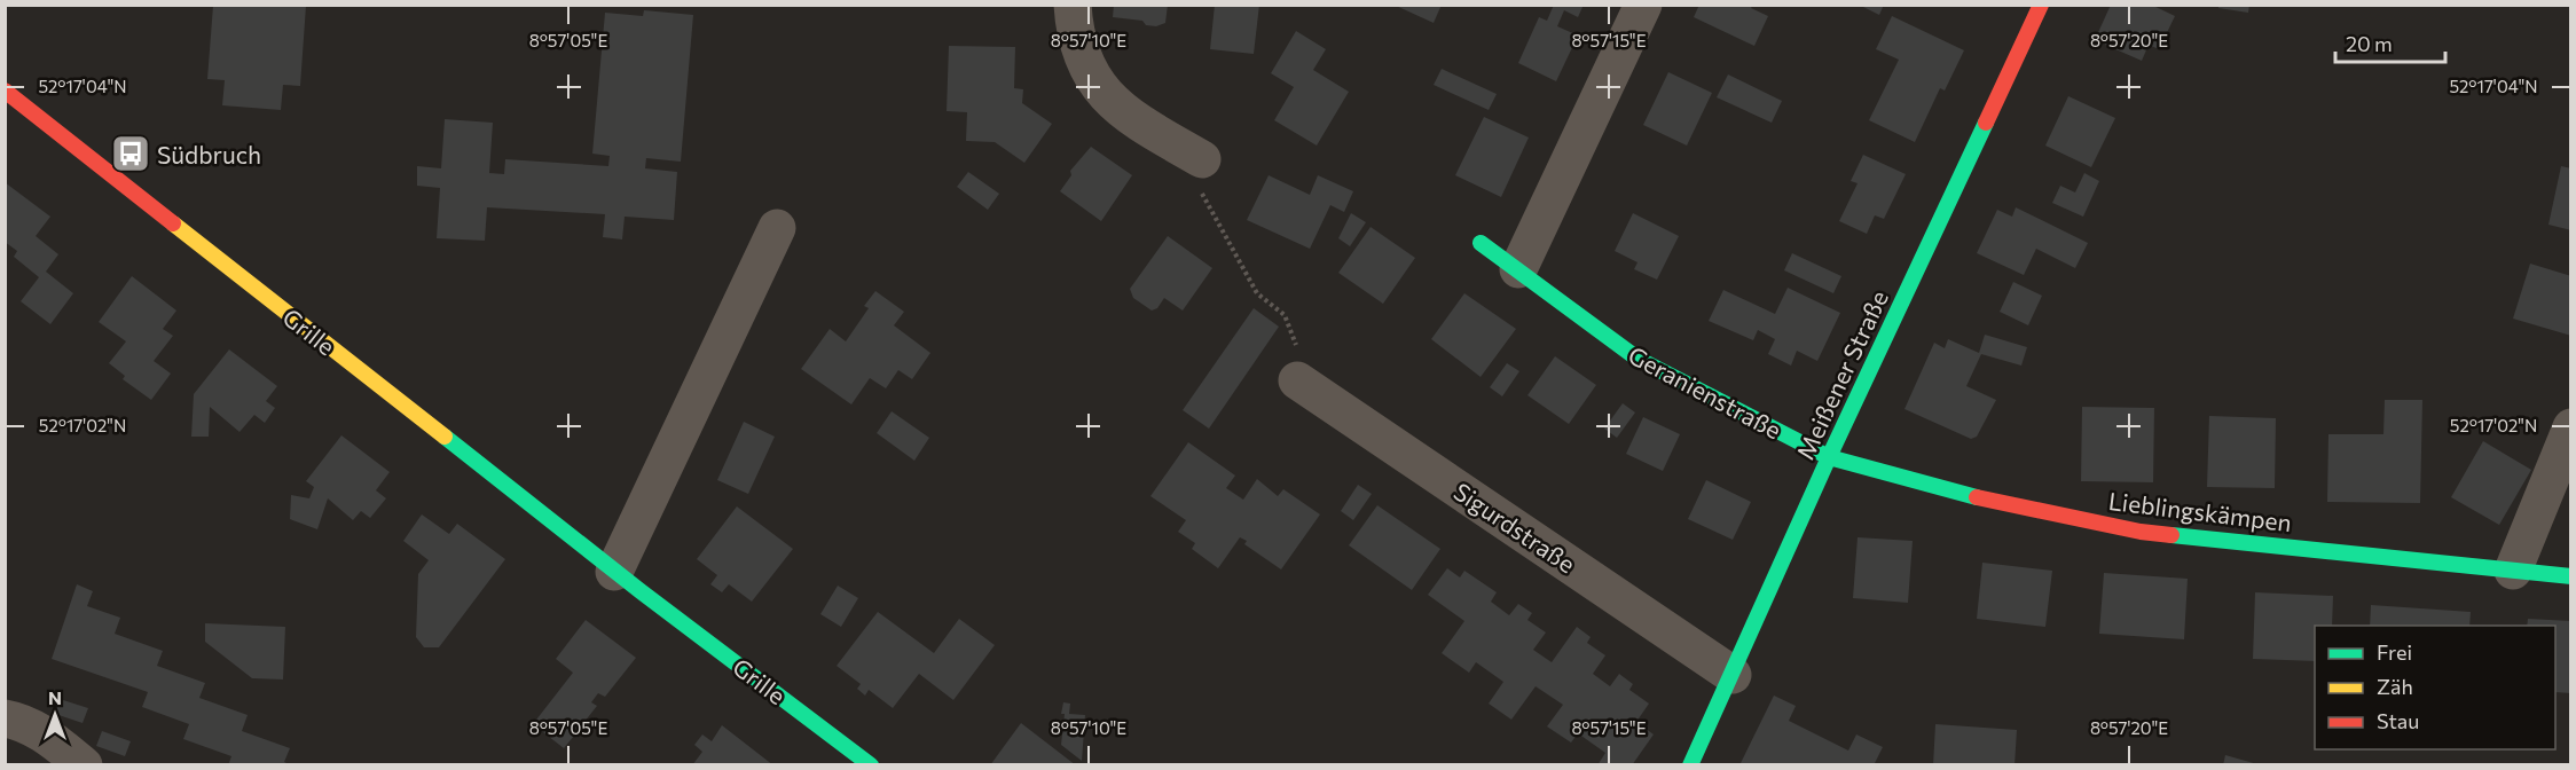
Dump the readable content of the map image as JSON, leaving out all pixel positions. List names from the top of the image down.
{
  "streets": {
    "street": [
      "Grille",
      "Meißener Straße",
      "Geranienstraße",
      "Lieblingskämpen",
      "Sigurdstraße"
    ]
  },
  "crossings": [
    ["Meißener Straße", "Geranienstraße"],
    ["Meißener Straße", "Lieblingskämpen"],
    ["Meißener Straße", "Sigurdstraße"],
    ["Geranienstraße", "Lieblingskämpen"]
  ],
  "places": {
    "bus stop": ["Südbruch"]
  },
  "legend": ["Frei", "Zäh", "Stau"],
  "scale_bar": "20 m",
  "north": "top",
  "coordinates": [
    "8°57'05\"E",
    "8°57'10\"E",
    "8°57'15\"E",
    "8°57'20\"E",
    "52°17'04\"N",
    "52°17'02\"N"
  ]
}
